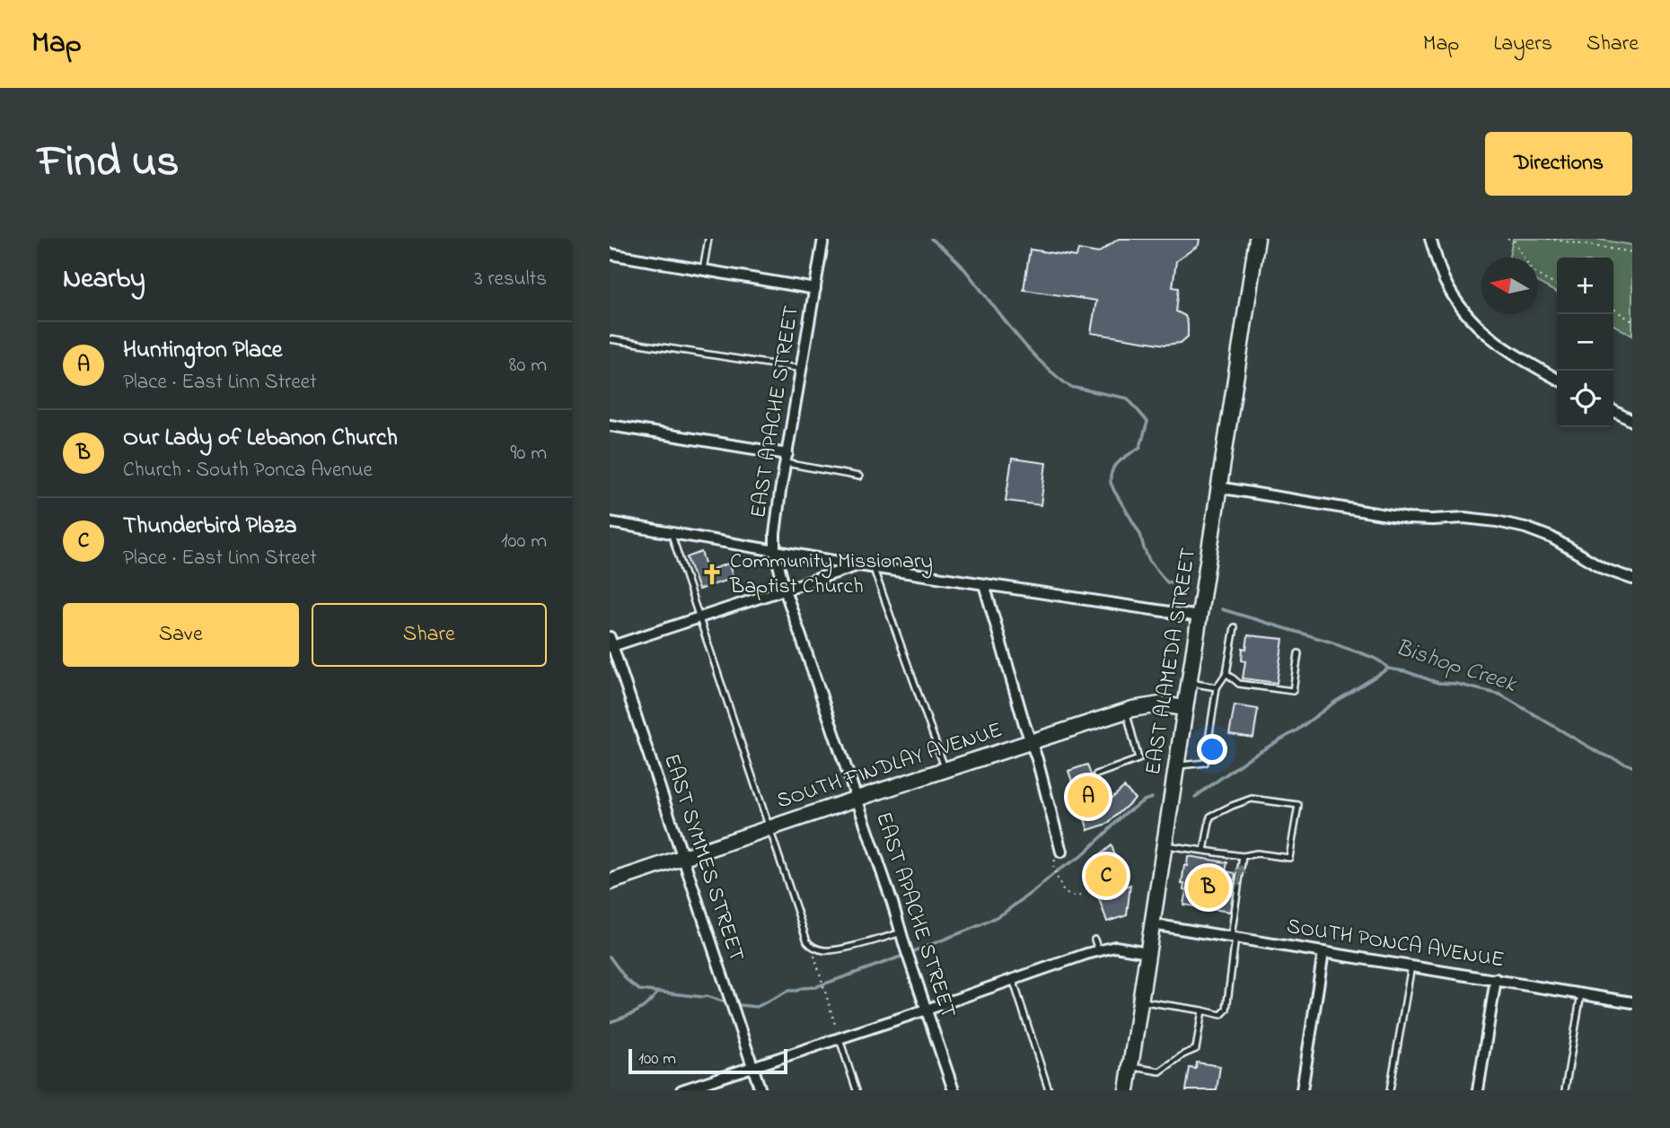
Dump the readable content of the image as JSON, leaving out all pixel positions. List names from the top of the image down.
{
  "streets": {
    "main road": ["EAST ALAMEDA STREET", "SOUTH FINDLAY AVENUE"],
    "street": ["EAST APACHE STREET", "EAST SYMMES STREET", "SOUTH PONCA AVENUE"]
  },
  "crossings": [
    ["EAST APACHE STREET", "SOUTH FINDLAY AVENUE"],
    ["EAST ALAMEDA STREET", "SOUTH FINDLAY AVENUE"],
    ["EAST ALAMEDA STREET", "SOUTH PONCA AVENUE"],
    ["SOUTH FINDLAY AVENUE", "EAST SYMMES STREET"]
  ],
  "water": ["Bishop Creek"],
  "places": {
    "church": ["Community Missionary Baptist Church"]
  },
  "scale_bar": "100 m",
  "north": "left",
  "page": {
    "header": "Map",
    "nav": ["Map", "Layers", "Share"],
    "title": "Find us",
    "buttons": [
      "Directions",
      ["Save", "Share"]
    ],
    "heading": ["Nearby", "3 results"],
    "map_buttons": ["+", "−"],
    "list": [
      {
        "mark": "A",
        "name": "Huntington Place",
        "note": "Place · East Linn Street",
        "value": "80 m"
      },
      {
        "mark": "B",
        "name": "Our Lady of Lebanon Church",
        "note": "Church · South Ponca Avenue",
        "value": "90 m"
      },
      {
        "mark": "C",
        "name": "Thunderbird Plaza",
        "note": "Place · East Linn Street",
        "value": "100 m"
      }
    ],
    "pins": ["A", "C", "B"],
    "scale": "100 m"
  }
}
